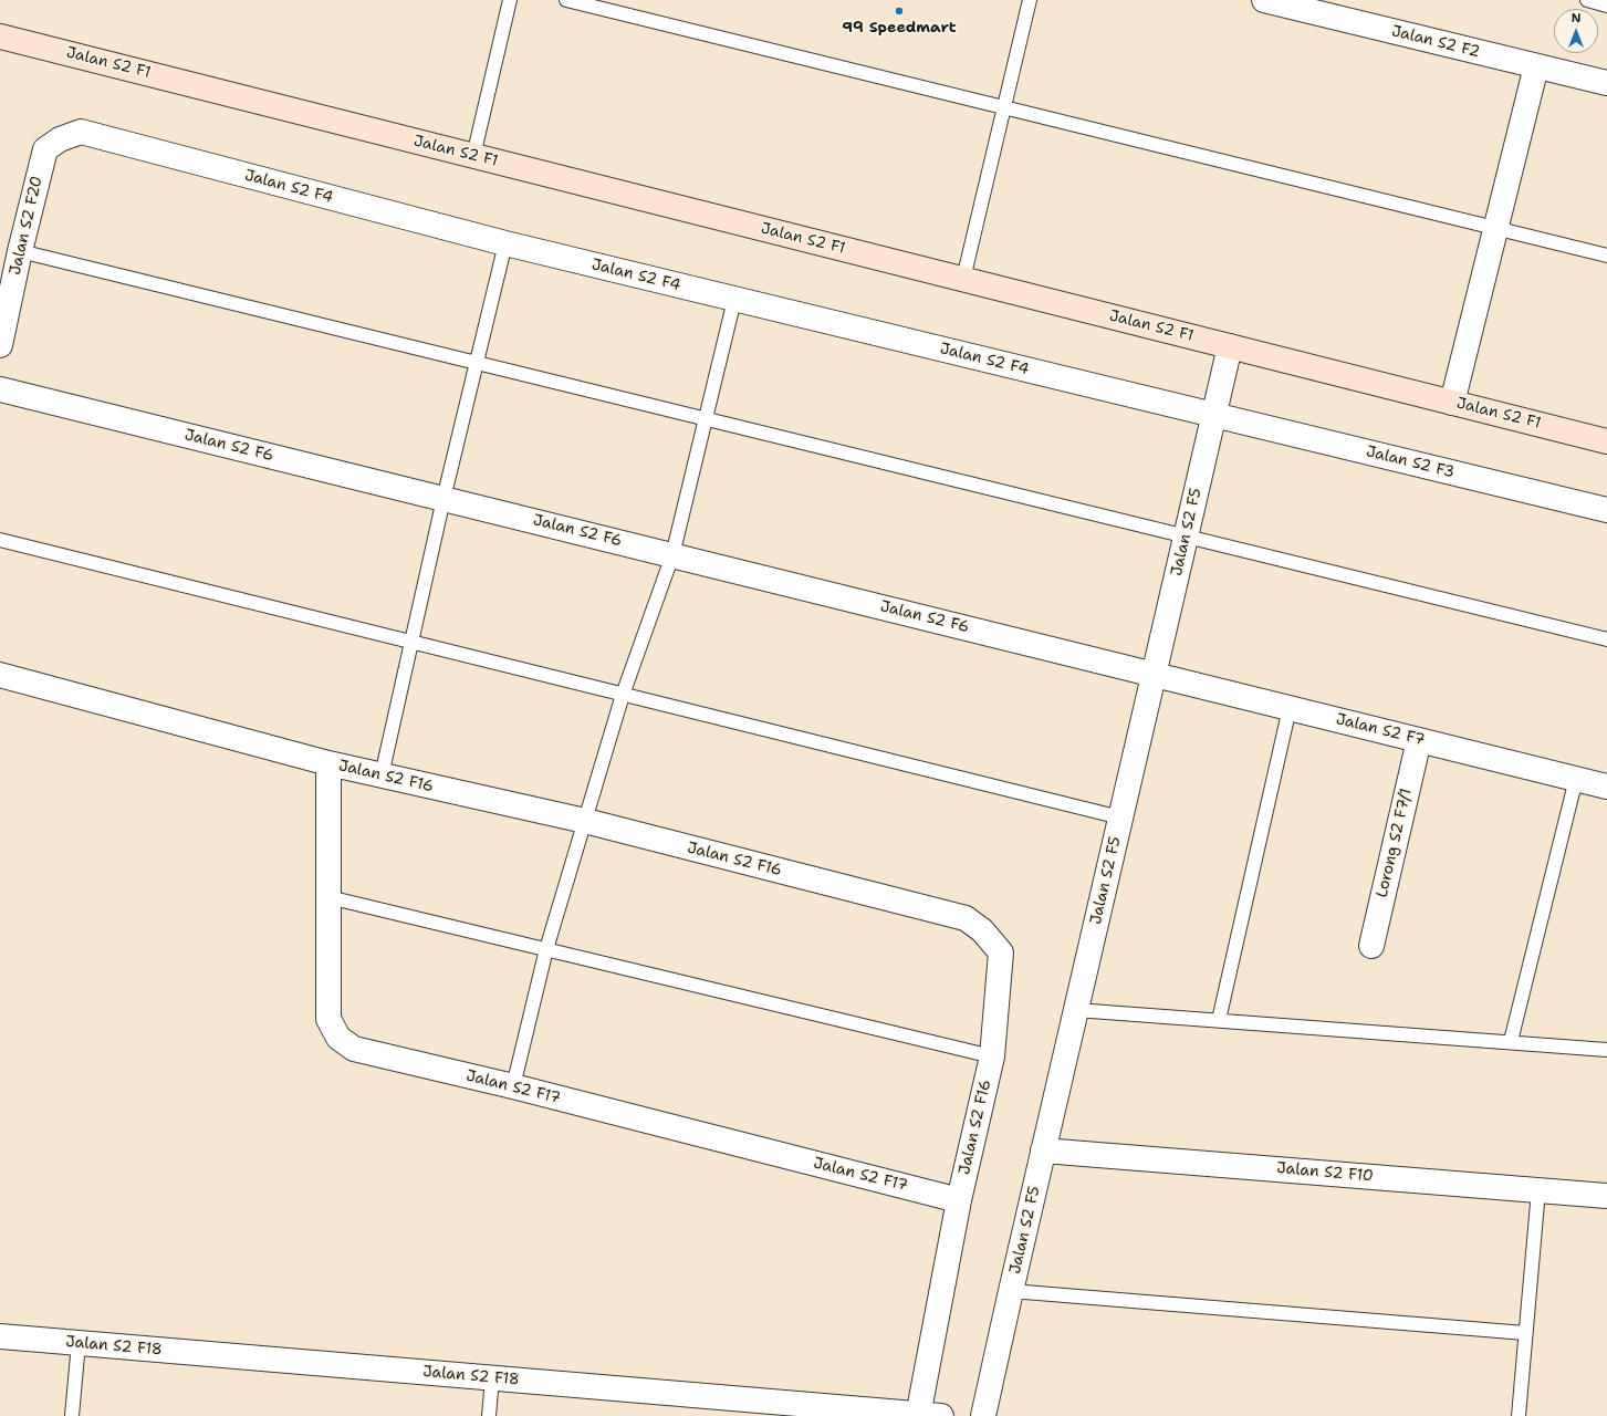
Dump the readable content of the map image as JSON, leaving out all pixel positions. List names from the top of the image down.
{
  "streets": {
    "street": [
      "Jalan S2 F2",
      "Jalan S2 F1",
      "Jalan S2 F4",
      "Jalan S2 F20",
      "Jalan S2 F6",
      "Jalan S2 F3",
      "Jalan S2 F5",
      "Jalan S2 F7",
      "Jalan S2 F16",
      "Lorong S2 F7/1",
      "Jalan S2 F17",
      "Jalan S2 F10",
      "Jalan S2 F18"
    ]
  },
  "crossings": [
    ["Jalan S2 F1", "Jalan S2 F5"],
    ["Jalan S2 F4", "Jalan S2 F20"],
    ["Jalan S2 F4", "Jalan S2 F3"],
    ["Jalan S2 F4", "Jalan S2 F5"],
    ["Jalan S2 F6", "Jalan S2 F5"],
    ["Jalan S2 F6", "Jalan S2 F7"],
    ["Jalan S2 F3", "Jalan S2 F5"],
    ["Jalan S2 F5", "Jalan S2 F7"],
    ["Jalan S2 F5", "Jalan S2 F10"],
    ["Jalan S2 F7", "Lorong S2 F7/1"],
    ["Jalan S2 F16", "Jalan S2 F17"],
    ["Jalan S2 F16", "Jalan S2 F18"]
  ],
  "places": ["99 Speedmart"],
  "north": "top"
}
